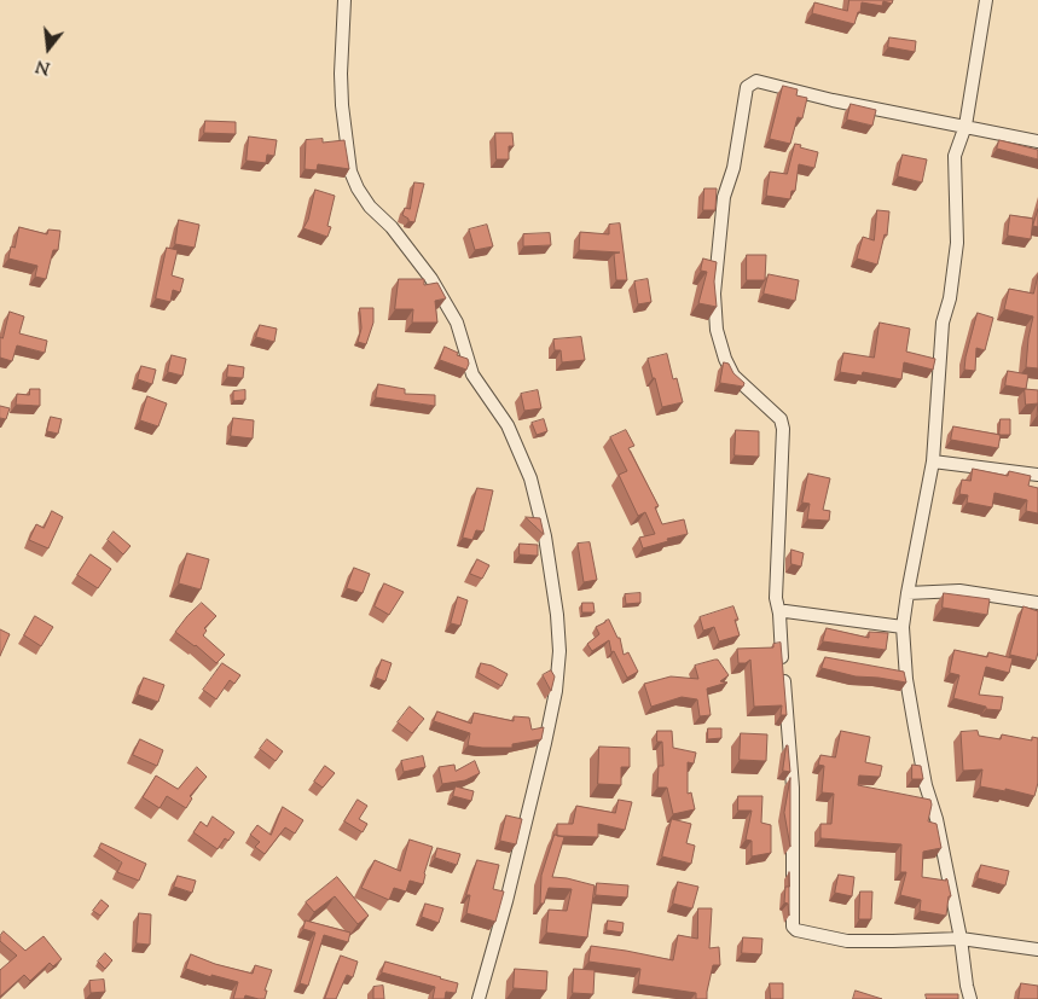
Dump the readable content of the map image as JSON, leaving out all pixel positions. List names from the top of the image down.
{
  "north": "bottom"
}
